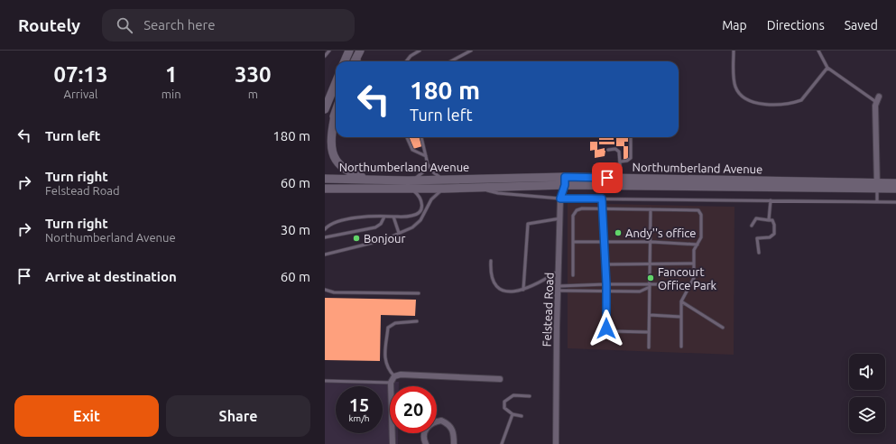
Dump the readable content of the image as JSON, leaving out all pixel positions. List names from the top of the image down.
{
  "streets": {
    "main road": ["Northumberland Avenue"],
    "street": ["Felstead Road"]
  },
  "crossings": [
    ["Northumberland Avenue", "Felstead Road"]
  ],
  "places": ["Andy''s office", "Bonjour", "Fancourt Office Park"],
  "page": {
    "header": "Routely",
    "search": "Search here",
    "nav": ["Map", "Directions", "Saved"],
    "eta": [
      "07:13",
      "Arrival",
      "1",
      "min",
      "330",
      "m"
    ],
    "turn": ["180 m", "Turn left"],
    "list": [
      {
        "name": "Turn left",
        "value": "180 m"
      },
      {
        "name": "Turn right",
        "note": "Felstead Road",
        "value": "60 m"
      },
      {
        "name": "Turn right",
        "note": "Northumberland Avenue",
        "value": "30 m"
      },
      {
        "name": "Arrive at destination",
        "value": "60 m"
      }
    ],
    "speed": "15 km/h",
    "limit": "20",
    "buttons": ["Exit", "Share"]
  }
}
